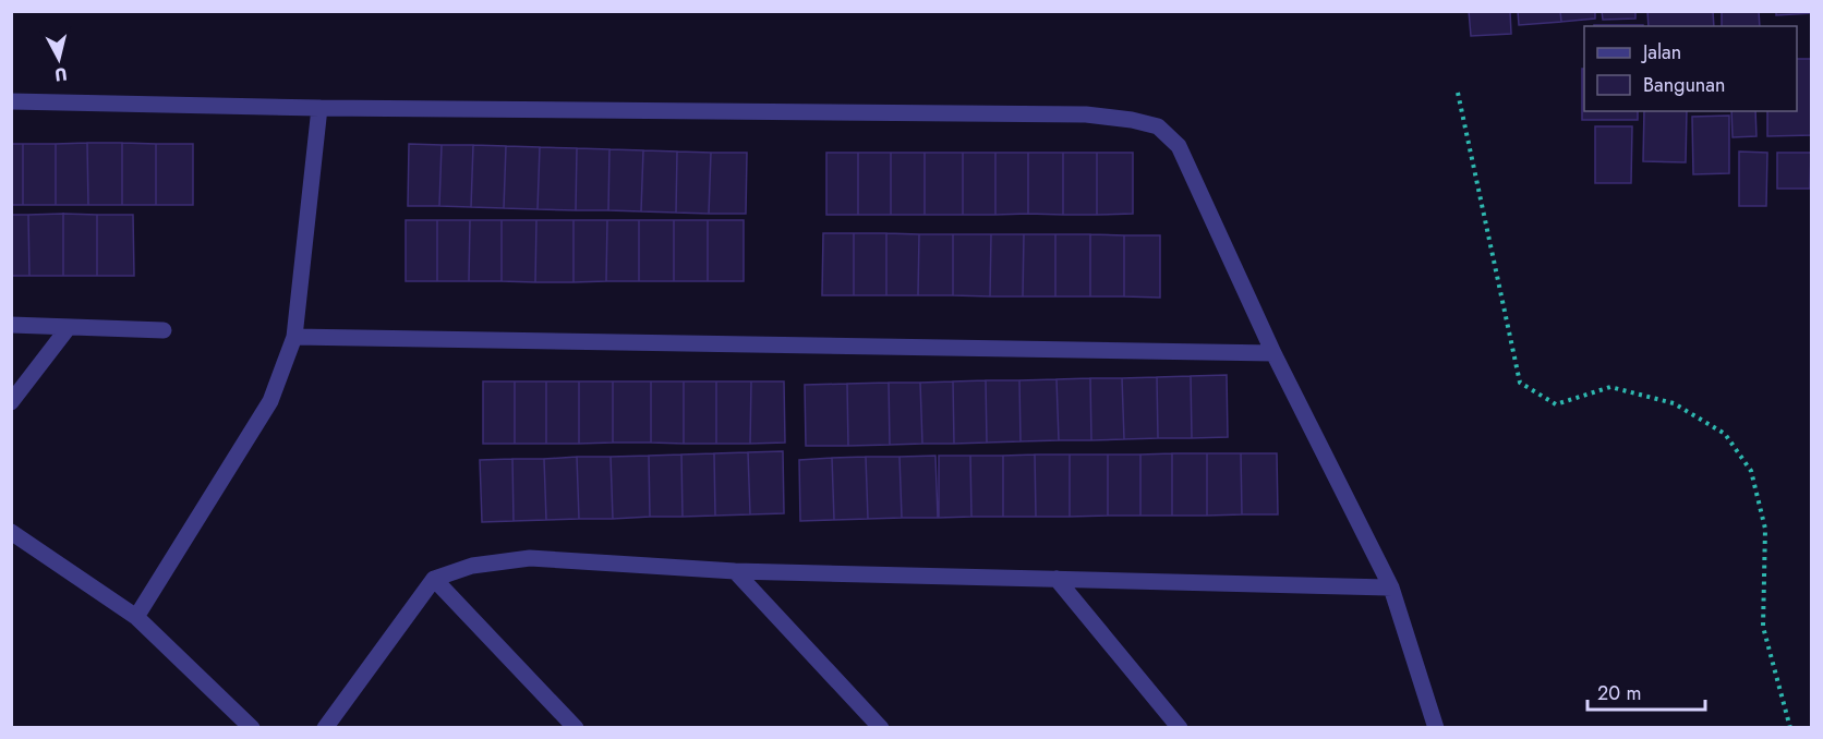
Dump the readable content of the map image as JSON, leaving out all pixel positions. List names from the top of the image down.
{
  "legend": ["Jalan", "Bangunan"],
  "scale_bar": "20 m",
  "north": "bottom"
}
